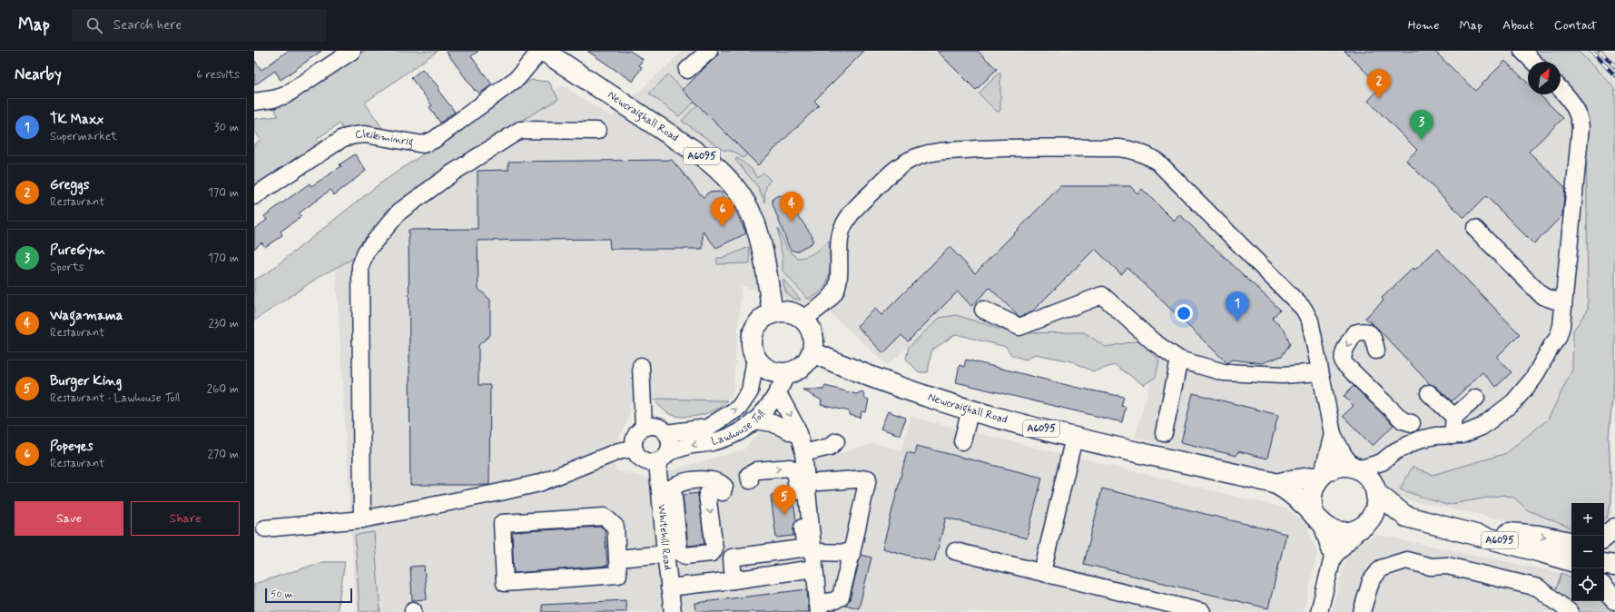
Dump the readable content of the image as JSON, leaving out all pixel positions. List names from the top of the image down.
{
  "streets": {
    "main road": ["Newcraighall Road", "A6095"],
    "street": ["Cleikiminrig", "Lawhouse Toll", "Whitehill Road"]
  },
  "crossings": [
    ["Newcraighall Road", "Lawhouse Toll"],
    ["Lawhouse Toll", "Whitehill Road"]
  ],
  "scale_bar": "50 m",
  "north": "top right",
  "page": {
    "header": "Map",
    "search": "Search here",
    "nav": [
      "Home",
      "Map",
      "About",
      "Contact"
    ],
    "heading": ["Nearby", "6 results"],
    "pins": [
      "2",
      "3",
      "4",
      "6",
      "1",
      "5"
    ],
    "list": [
      {
        "mark": "1",
        "name": "TK Maxx",
        "note": "Supermarket",
        "value": "30 m"
      },
      {
        "mark": "2",
        "name": "Greggs",
        "note": "Restaurant",
        "value": "170 m"
      },
      {
        "mark": "3",
        "name": "PureGym",
        "note": "Sports",
        "value": "170 m"
      },
      {
        "mark": "4",
        "name": "Wagamama",
        "note": "Restaurant",
        "value": "230 m"
      },
      {
        "mark": "5",
        "name": "Burger King",
        "note": "Restaurant · Lawhouse Toll",
        "value": "260 m"
      },
      {
        "mark": "6",
        "name": "Popeyes",
        "note": "Restaurant",
        "value": "270 m"
      }
    ],
    "buttons": ["Save", "Share"],
    "map_buttons": ["+", "−"],
    "scale": "50 m"
  }
}
